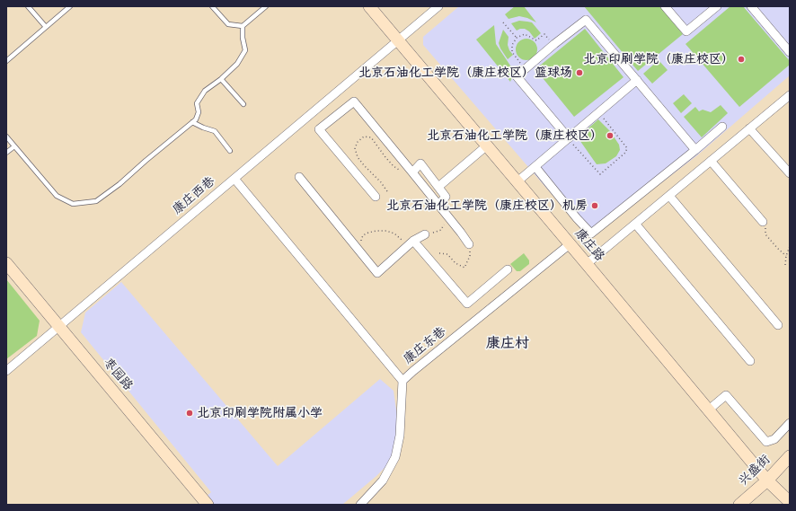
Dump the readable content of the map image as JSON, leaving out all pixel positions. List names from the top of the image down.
{
  "streets": {
    "street": [
      "康庄西巷",
      "康庄路",
      "康庄东巷",
      "枣园路",
      "兴盛街"
    ]
  },
  "crossings": [
    ["康庄西巷", "康庄路"],
    ["康庄西巷", "枣园路"],
    ["康庄路", "康庄东巷"],
    ["康庄路", "兴盛街"]
  ],
  "districts": ["康庄村"],
  "places": [
    "北京印刷学院（康庄校区）",
    "北京石油化工学院（康庄校区）篮球场",
    "北京石油化工学院（康庄校区）",
    "北京石油化工学院（康庄校区）机房",
    "北京印刷学院附属小学"
  ]
}
